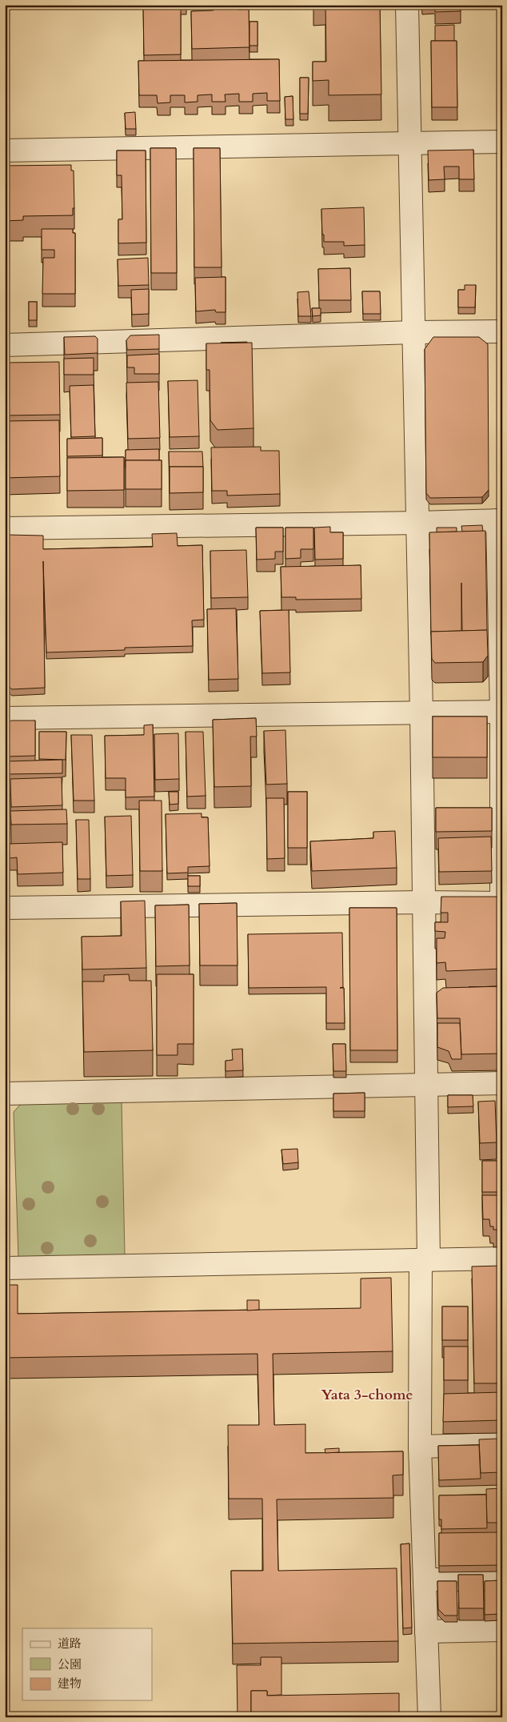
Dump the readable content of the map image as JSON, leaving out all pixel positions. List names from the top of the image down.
{
  "districts": ["Yata 3-chome"],
  "legend": ["道路", "公園", "建物"]
}
